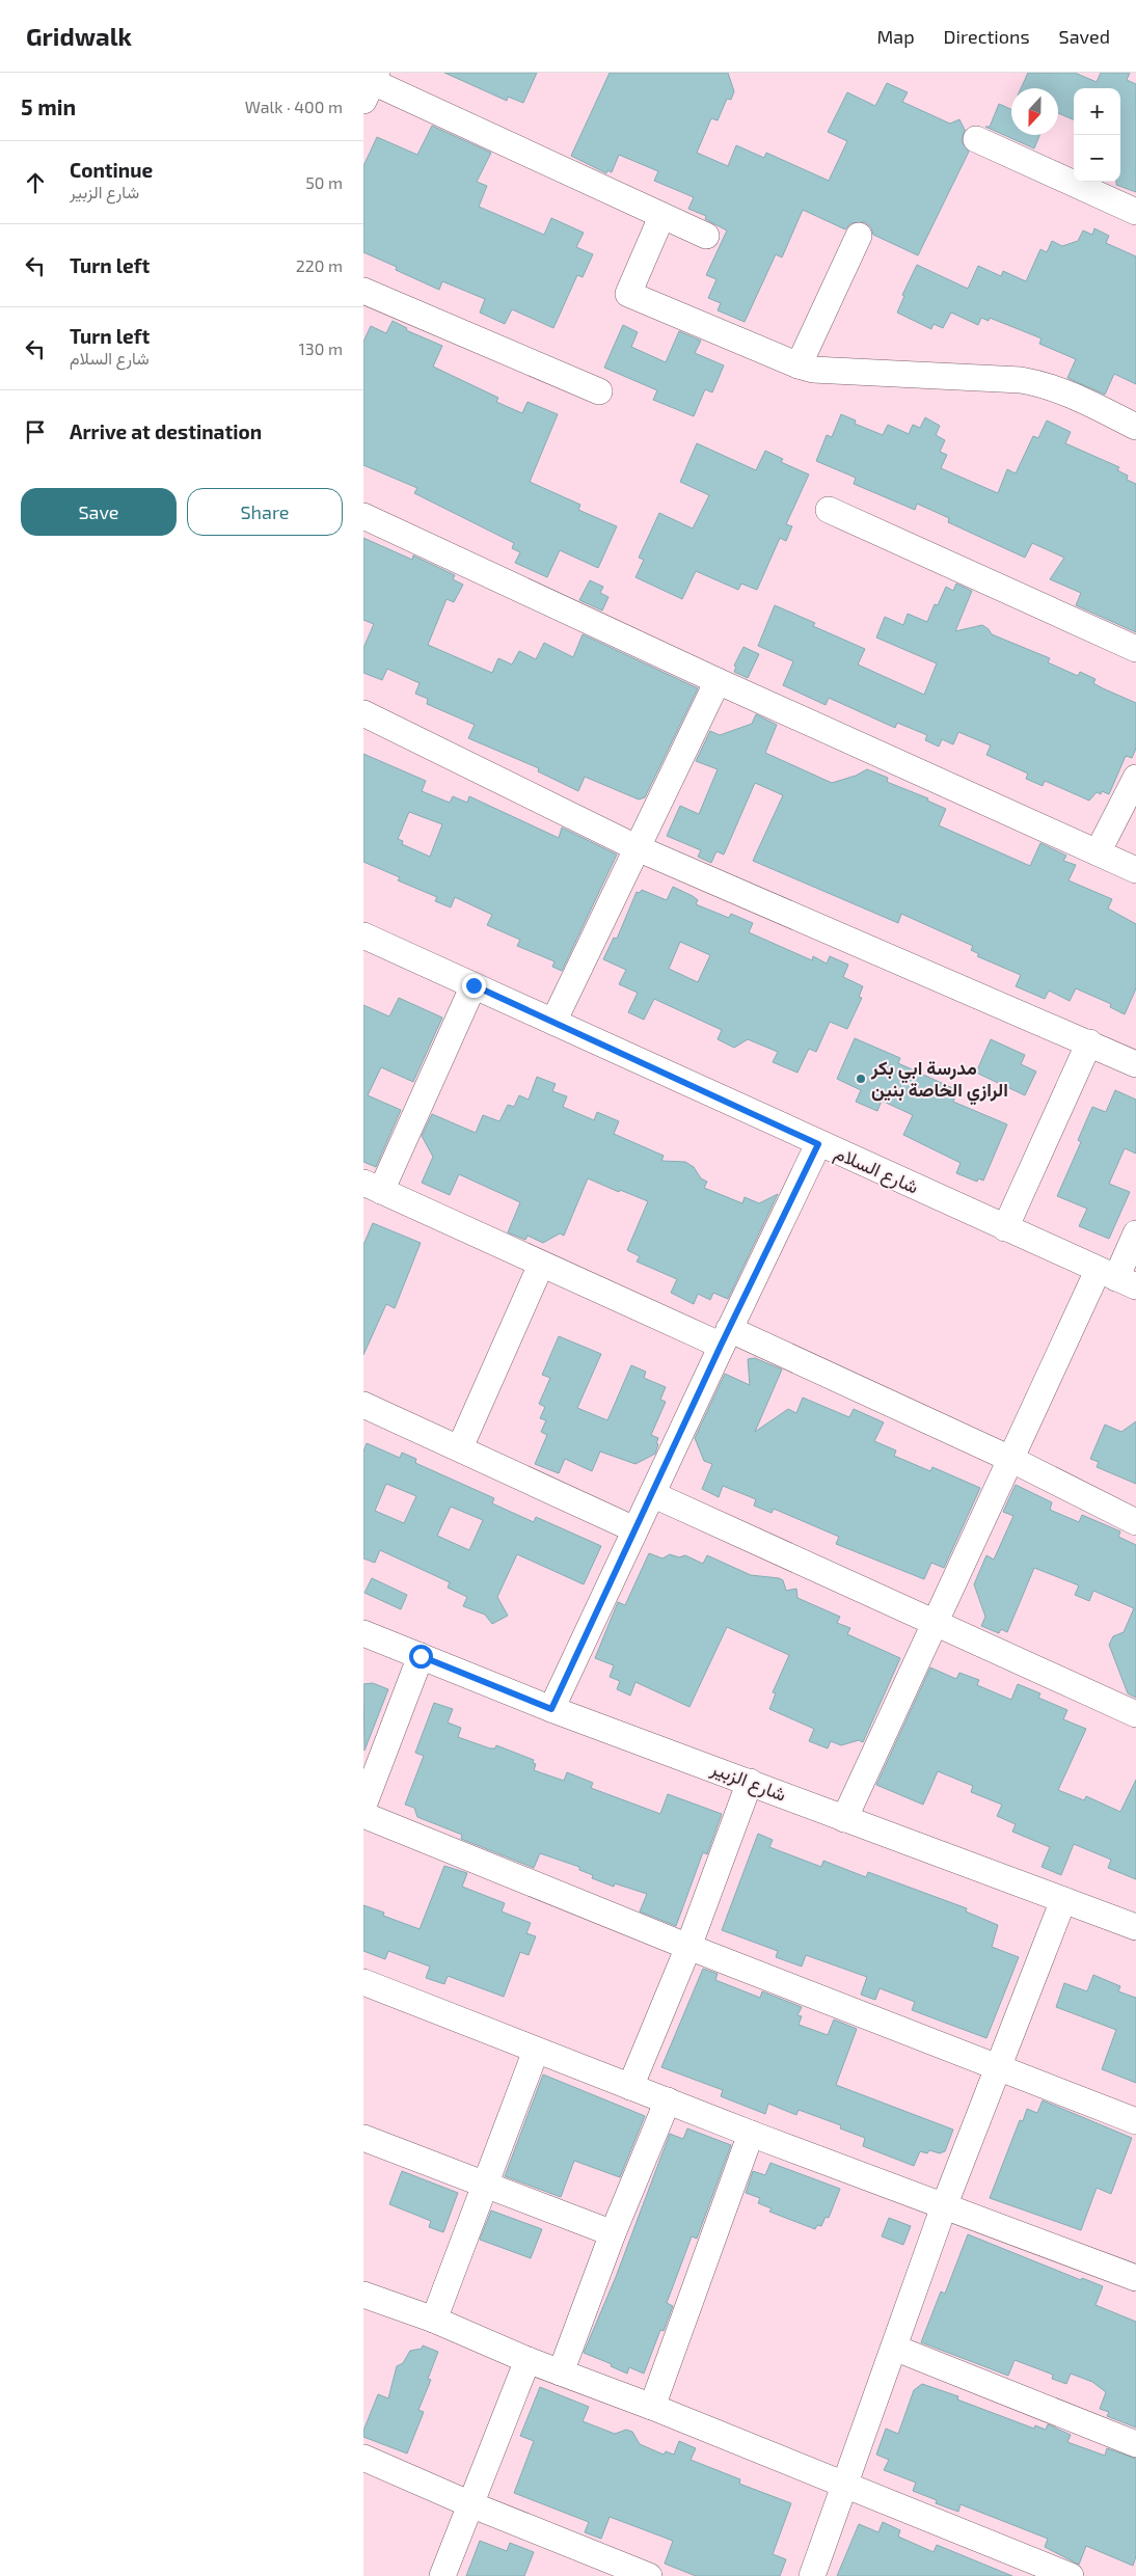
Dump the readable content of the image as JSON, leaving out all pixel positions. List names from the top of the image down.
{
  "streets": {
    "street": ["شارع السلام", "شارع الزبير"]
  },
  "places": ["مدرسة ابي بكر الرازي الخاصة بنين"],
  "north": "bottom",
  "page": {
    "header": "Gridwalk",
    "nav": ["Map", "Directions", "Saved"],
    "heading": ["5 min", "Walk · 400 m"],
    "map_buttons": ["+", "−"],
    "list": [
      ["Continue", "شارع الزبير", "50 m"],
      ["Turn left", "220 m"],
      ["Turn left", "شارع السلام", "130 m"],
      "Arrive at destination"
    ],
    "buttons": ["Save", "Share"]
  }
}
